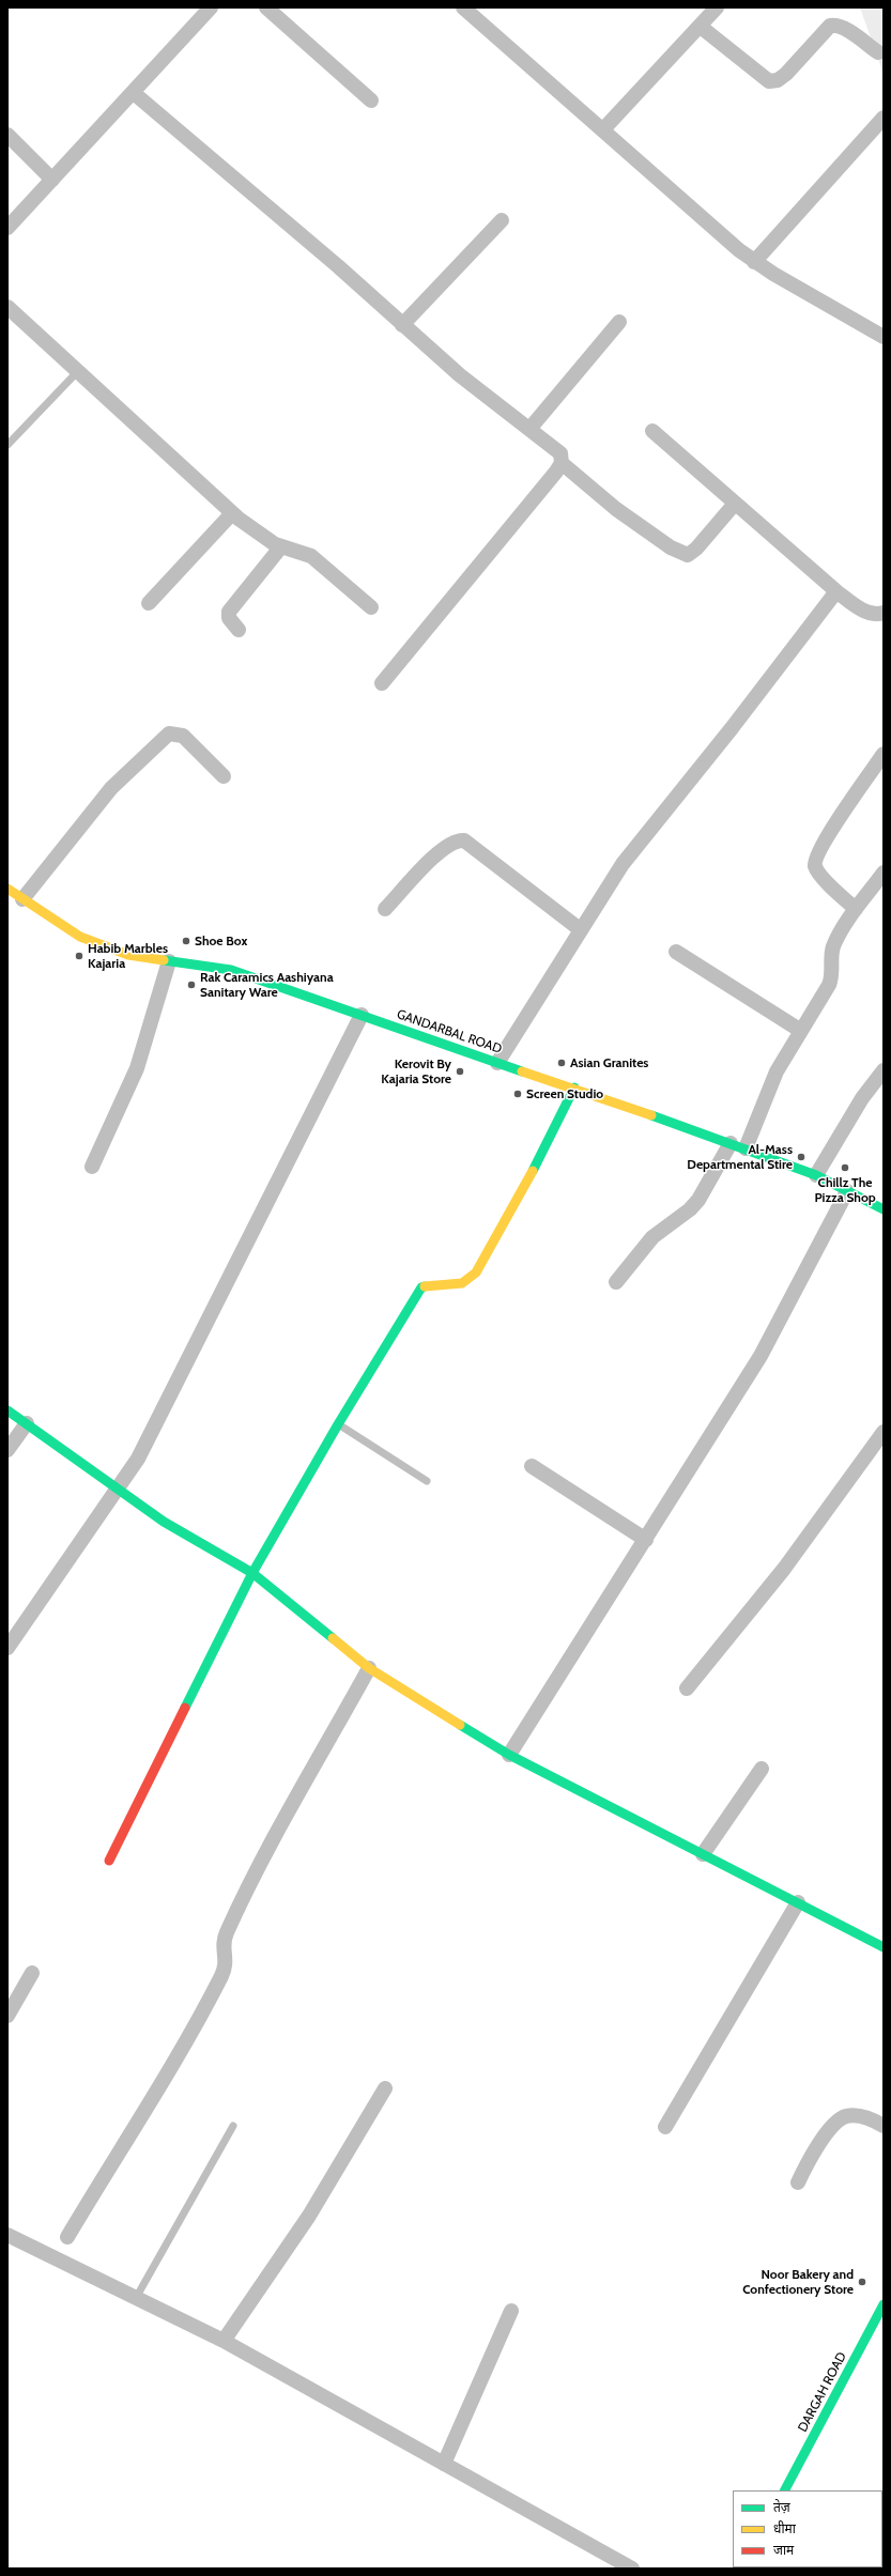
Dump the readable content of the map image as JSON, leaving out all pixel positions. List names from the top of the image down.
{
  "streets": {
    "street": ["GANDARBAL ROAD", "DARGAH ROAD"]
  },
  "places": [
    "Shoe Box",
    "Habib Marbles Kajaria",
    "Rak Caramics Aashiyana Sanitary Ware",
    "Asian Granites",
    "Kerovit By Kajaria Store",
    "Screen Studio",
    "Al-Mass Departmental Stire",
    "Chillz The Pizza Shop",
    "Noor Bakery and Confectionery Store"
  ],
  "legend": ["तेज़", "धीमा", "जाम"]
}
